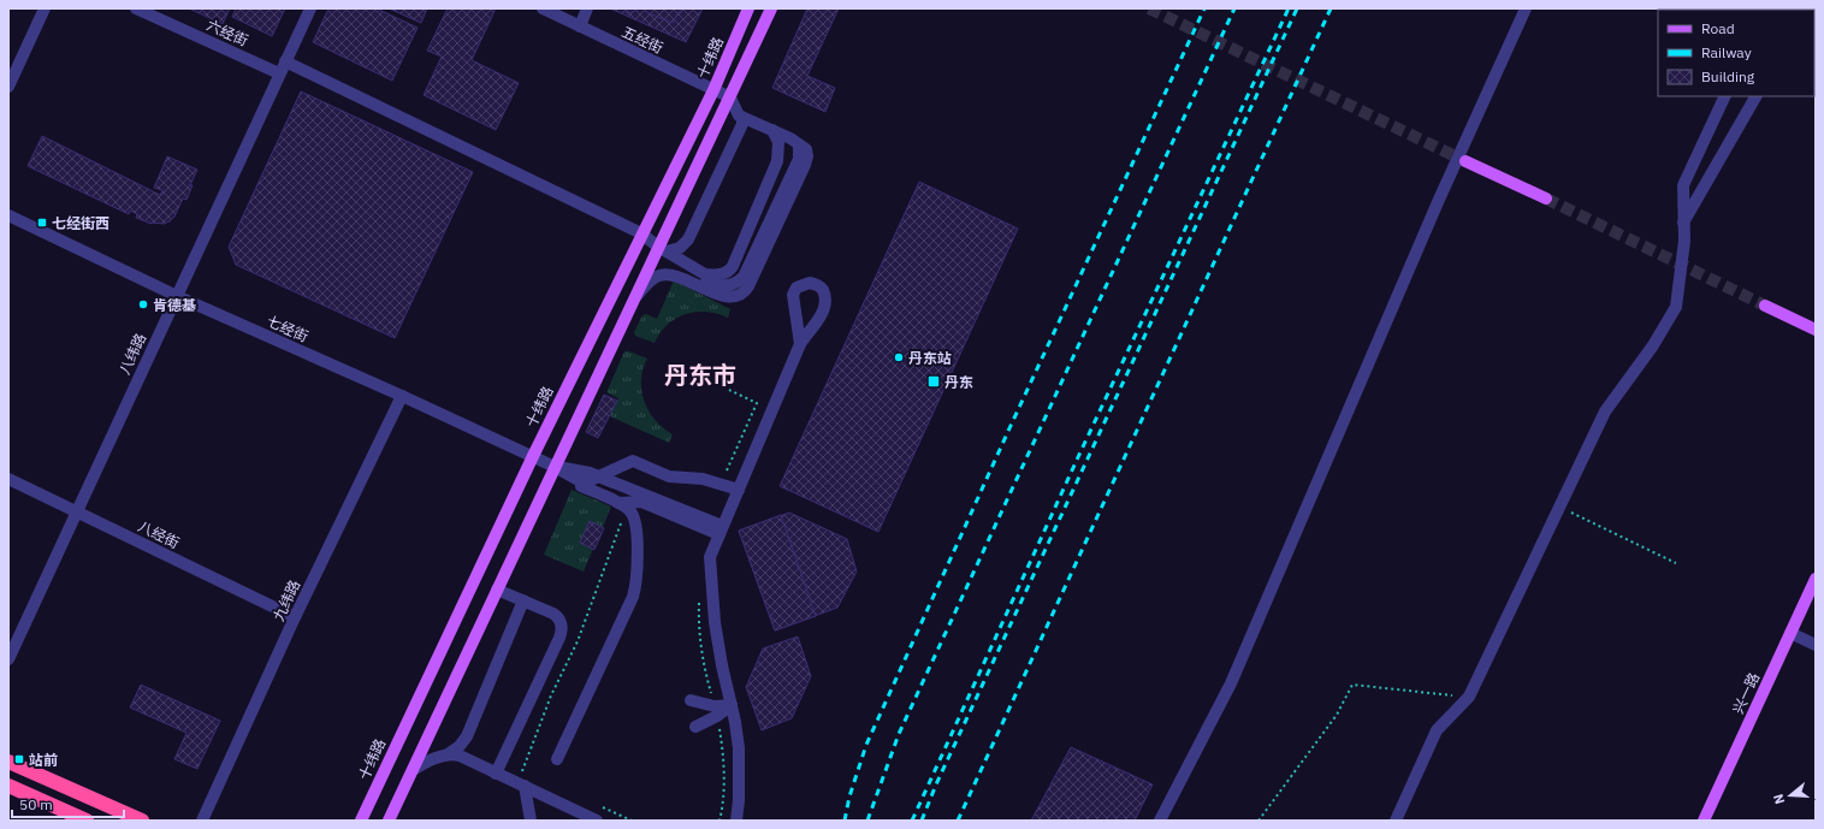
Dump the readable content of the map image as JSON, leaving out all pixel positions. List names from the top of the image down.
{
  "streets": {
    "main road": ["十纬路", "兴一路"],
    "street": [
      "六经街",
      "五经街",
      "七经街",
      "八纬路",
      "八经街",
      "九纬路"
    ]
  },
  "crossings": [
    ["六经街", "八纬路"],
    ["五经街", "十纬路"],
    ["十纬路", "七经街"],
    ["七经街", "八纬路"],
    ["七经街", "九纬路"],
    ["八纬路", "八经街"],
    ["八经街", "九纬路"]
  ],
  "districts": ["丹东市"],
  "places": {
    "transit": ["七经街西", "丹东", "站前"],
    "other": ["肯德基", "丹东站"]
  },
  "legend": ["Road", "Railway", "Building"],
  "scale_bar": "50 m",
  "north": "left"
}
